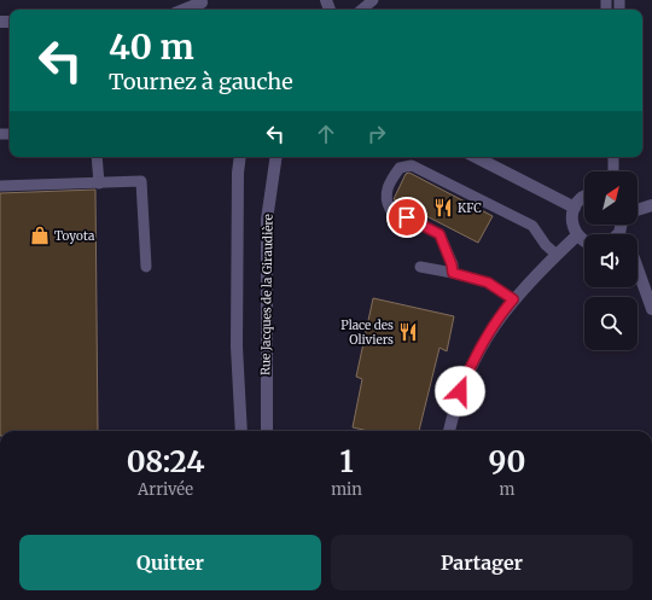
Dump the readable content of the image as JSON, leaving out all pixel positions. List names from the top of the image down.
{
  "streets": {
    "street": ["Rue Jacques de la Giraudière"]
  },
  "places": {
    "restaurant": ["KFC", "Place des Oliviers"],
    "shop": ["Toyota"]
  },
  "north": "top right",
  "page": {
    "turn": ["40 m", "Tournez à gauche"],
    "eta": [
      "08:24",
      "Arrivée",
      "1",
      "min",
      "90",
      "m"
    ],
    "buttons": ["Quitter", "Partager"]
  }
}
